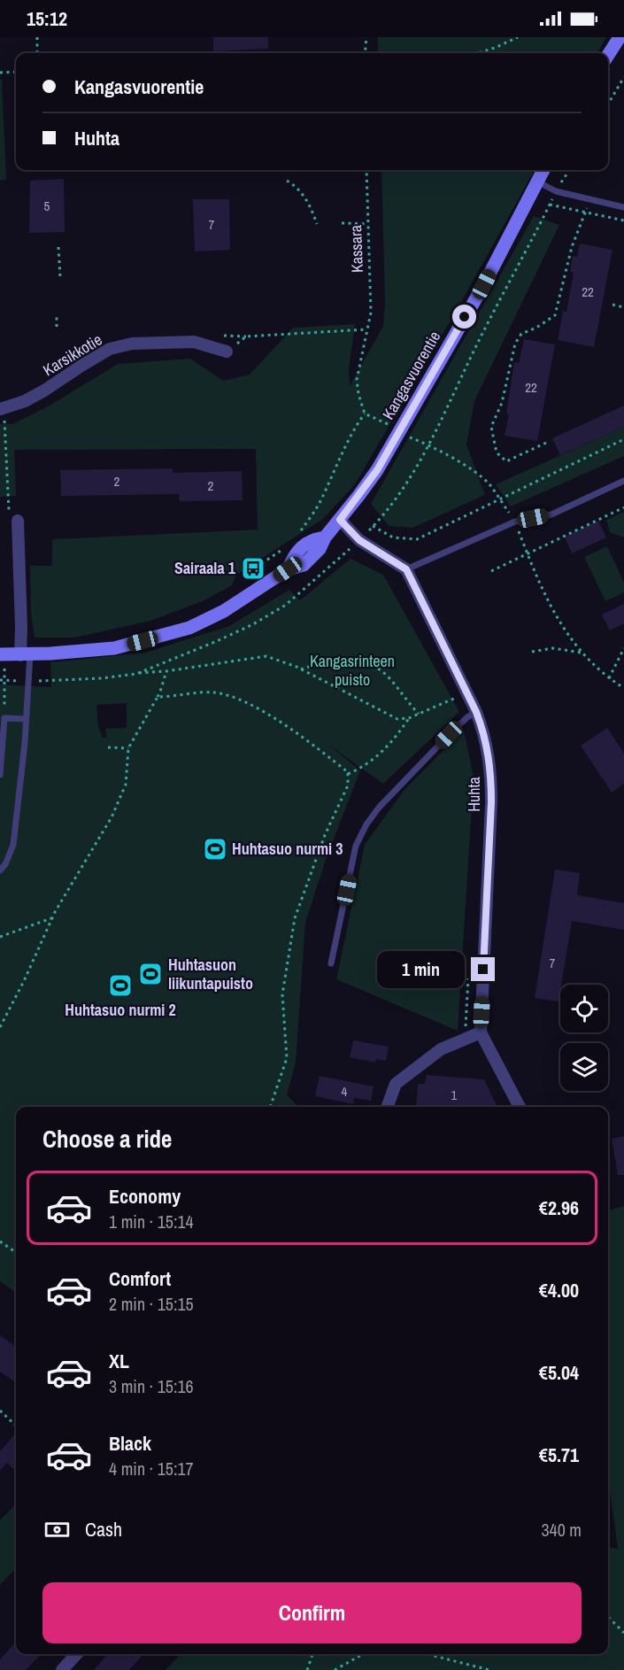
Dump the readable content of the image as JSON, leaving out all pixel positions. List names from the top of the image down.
{
  "streets": {
    "main road": ["Kangasvuorentie"],
    "street": ["Karsikkotie", "Huhta"],
    "path": ["Kassara"]
  },
  "parks": ["Kangasrinteen puisto"],
  "places": {
    "bus stop": ["Sairaala 1"],
    "sports": ["Huhtasuo nurmi 3", "Huhtasuon liikuntapuisto", "Huhtasuo nurmi 2"]
  },
  "house_numbers": [
    "5",
    "7",
    "22",
    "22",
    "2",
    "2",
    "7",
    "4",
    "1"
  ],
  "page": {
    "status": "15:12",
    "banner": ["Kangasvuorentie", "Huhta"],
    "bubble": "1 min",
    "heading": "Choose a ride",
    "list": [
      {
        "name": "Economy",
        "note": "1 min · 15:14",
        "value": "€2.96"
      },
      {
        "name": "Comfort",
        "note": "2 min · 15:15",
        "value": "€4.00"
      },
      {
        "name": "XL",
        "note": "3 min · 15:16",
        "value": "€5.04"
      },
      {
        "name": "Black",
        "note": "4 min · 15:17",
        "value": "€5.71"
      }
    ],
    "pay": ["Cash", "340 m"],
    "buttons": "Confirm"
  }
}
